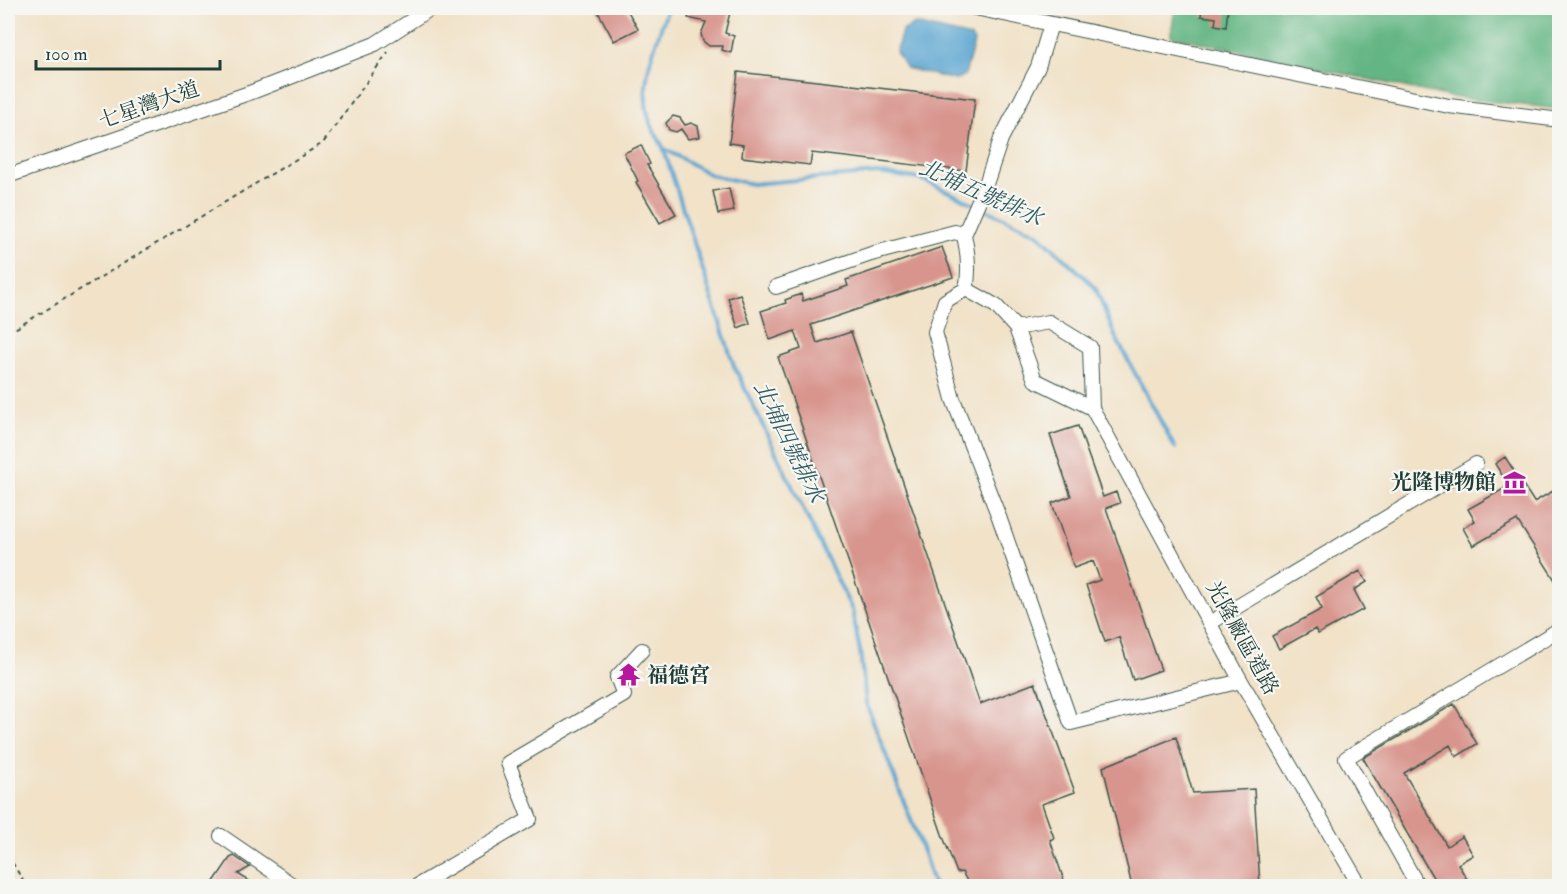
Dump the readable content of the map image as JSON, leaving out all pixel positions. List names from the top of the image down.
{
  "streets": {
    "street": ["七星灣大道", "光隆廠區道路"]
  },
  "water": ["北埔五號排水", "北埔四號排水"],
  "places": {
    "museum": ["光隆博物館"],
    "temple": ["福德宮"]
  },
  "scale_bar": "100 m"
}
